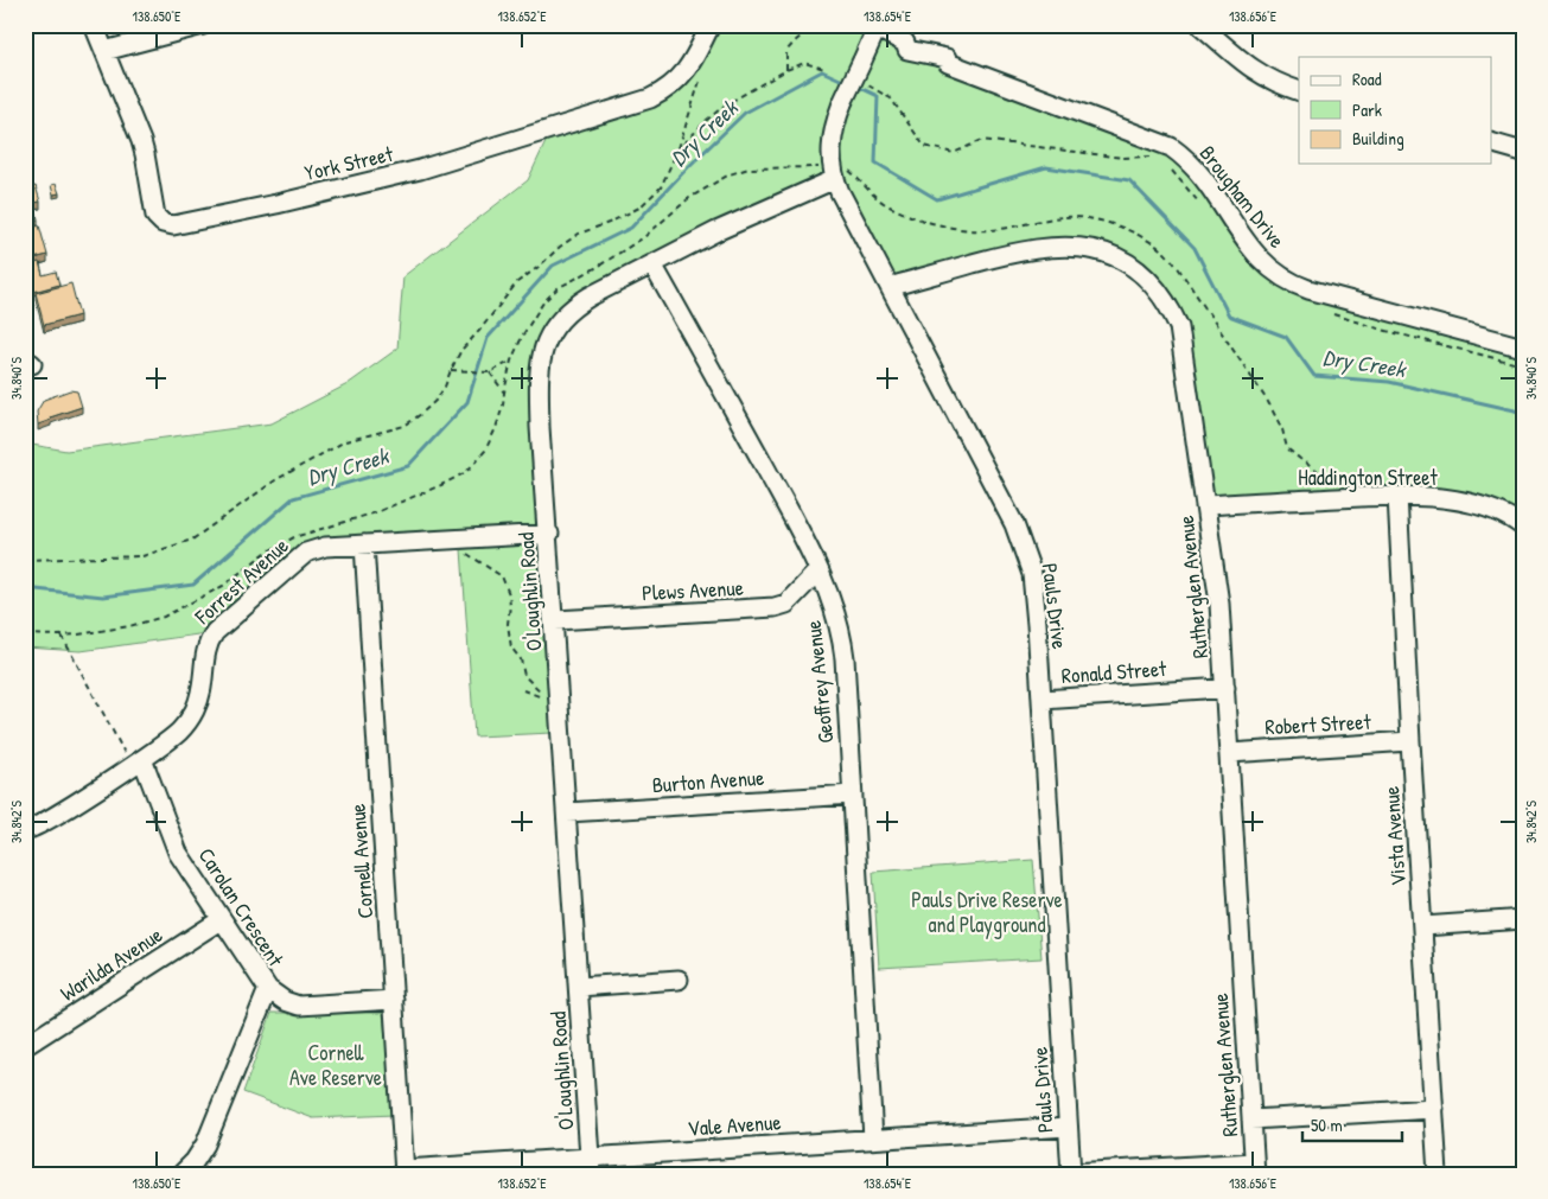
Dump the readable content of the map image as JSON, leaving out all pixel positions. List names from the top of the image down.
{
  "streets": {
    "street": [
      "York Street",
      "Brougham Drive",
      "Haddington Street",
      "Forrest Avenue",
      "Rutherglen Avenue",
      "Plews Avenue",
      "O'Loughlin Road",
      "Pauls Drive",
      "Ronald Street",
      "Geoffrey Avenue",
      "Robert Street",
      "Burton Avenue",
      "Vista Avenue",
      "Cornell Avenue",
      "Carolan Crescent",
      "Warilda Avenue",
      "Vale Avenue"
    ]
  },
  "crossings": [
    ["Brougham Drive", "Pauls Drive"],
    ["Haddington Street", "Rutherglen Avenue"],
    ["Haddington Street", "Vista Avenue"],
    ["Forrest Avenue", "O'Loughlin Road"],
    ["Forrest Avenue", "Cornell Avenue"],
    ["Forrest Avenue", "Carolan Crescent"],
    ["Rutherglen Avenue", "Pauls Drive"],
    ["Rutherglen Avenue", "Ronald Street"],
    ["Rutherglen Avenue", "Robert Street"],
    ["Plews Avenue", "O'Loughlin Road"],
    ["Plews Avenue", "Geoffrey Avenue"],
    ["O'Loughlin Road", "Pauls Drive"],
    ["O'Loughlin Road", "Geoffrey Avenue"],
    ["O'Loughlin Road", "Burton Avenue"],
    ["O'Loughlin Road", "Vale Avenue"],
    ["Pauls Drive", "Ronald Street"],
    ["Pauls Drive", "Vale Avenue"],
    ["Geoffrey Avenue", "Burton Avenue"],
    ["Geoffrey Avenue", "Vale Avenue"],
    ["Robert Street", "Vista Avenue"],
    ["Cornell Avenue", "Vale Avenue"],
    ["Carolan Crescent", "Warilda Avenue"]
  ],
  "water": ["Dry Creek"],
  "parks": ["Pauls Drive Reserve and Playground", "Cornell Ave Reserve"],
  "legend": ["Road", "Park", "Building"],
  "scale_bar": "50 m",
  "coordinates": [
    "138.650°E",
    "138.652°E",
    "138.654°E",
    "138.656°E",
    "34.840°S",
    "34.842°S"
  ]
}
